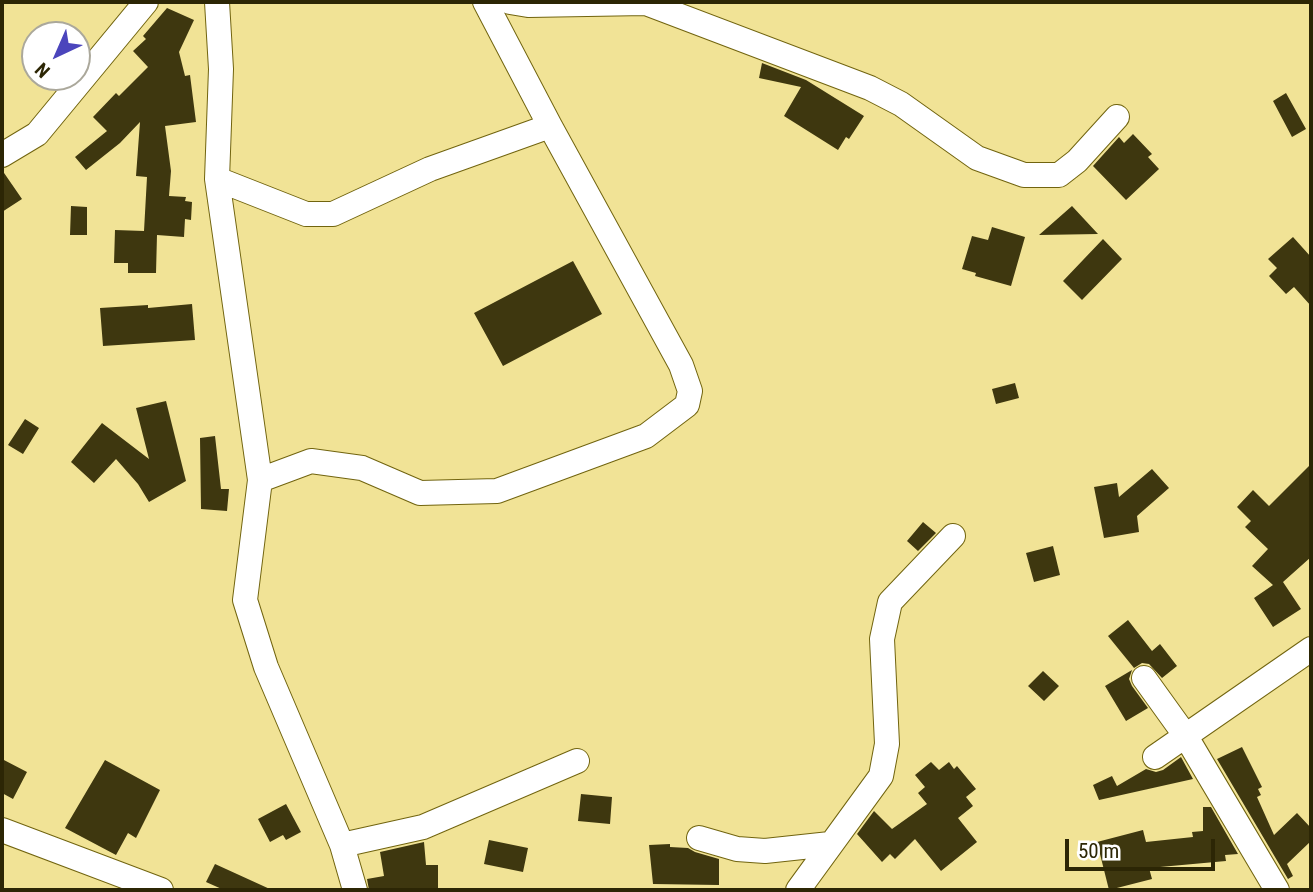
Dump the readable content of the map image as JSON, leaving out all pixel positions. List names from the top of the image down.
{
  "scale_bar": "50 m",
  "north": "bottom left"
}
